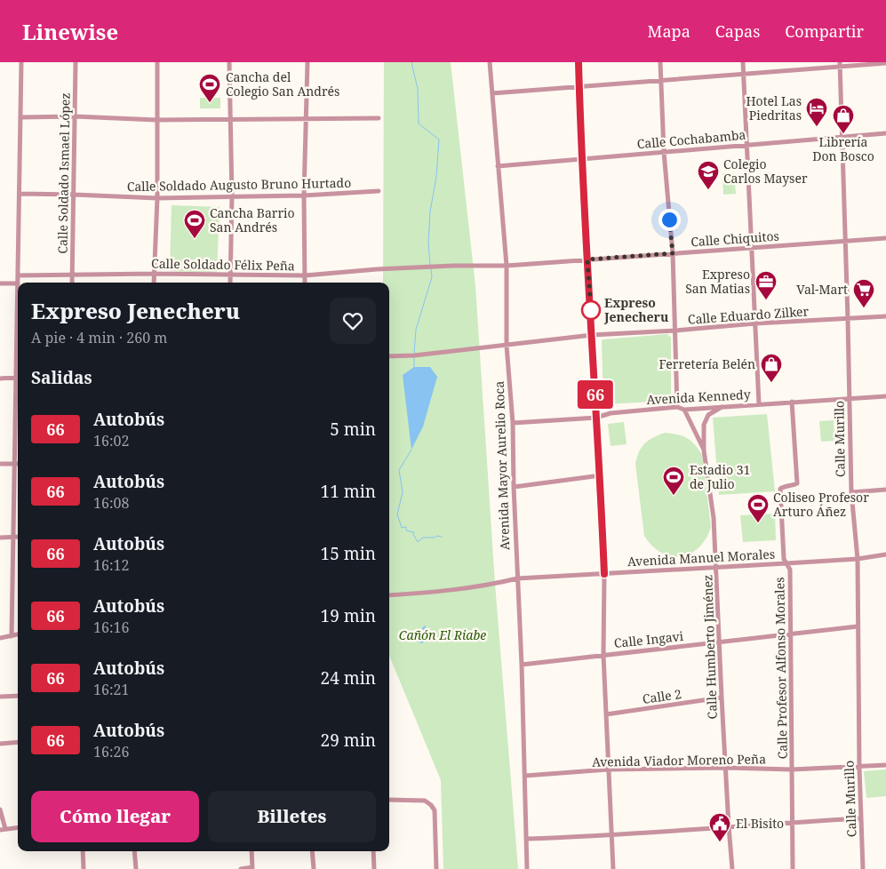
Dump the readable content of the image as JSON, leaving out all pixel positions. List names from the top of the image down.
{
  "streets": {
    "street": [
      "Calle Cochabamba",
      "Calle Soldado Ismael López",
      "Calle Soldado Augusto Bruno Hurtado",
      "Calle Chiquitos",
      "Calle Soldado Félix Peña",
      "Calle Eduardo Zilker",
      "Avenida Kennedy",
      "Calle Murillo",
      "Avenida Mayor Aurelio Roca",
      "Avenida Manuel Morales",
      "Calle Ingavi",
      "Calle Humberto Jiménez",
      "Calle Profesor Alfonso Morales",
      "Calle 2",
      "Avenida Viador Moreno Peña"
    ]
  },
  "crossings": [
    ["Calle Cochabamba", "Calle Murillo"],
    ["Calle Cochabamba", "Avenida Mayor Aurelio Roca"],
    ["Calle Soldado Ismael López", "Calle Soldado Augusto Bruno Hurtado"],
    ["Calle Soldado Ismael López", "Calle Soldado Félix Peña"],
    ["Calle Chiquitos", "Calle Soldado Félix Peña"],
    ["Calle Chiquitos", "Calle Murillo"],
    ["Calle Chiquitos", "Avenida Mayor Aurelio Roca"],
    ["Calle Eduardo Zilker", "Calle Murillo"],
    ["Calle Eduardo Zilker", "Avenida Mayor Aurelio Roca"],
    ["Avenida Kennedy", "Calle Murillo"],
    ["Avenida Kennedy", "Avenida Mayor Aurelio Roca"],
    ["Avenida Kennedy", "Calle Humberto Jiménez"],
    ["Avenida Kennedy", "Calle Profesor Alfonso Morales"],
    ["Calle Murillo", "Avenida Manuel Morales"],
    ["Calle Murillo", "Calle Ingavi"],
    ["Calle Murillo", "Avenida Viador Moreno Peña"],
    ["Avenida Mayor Aurelio Roca", "Avenida Manuel Morales"],
    ["Avenida Mayor Aurelio Roca", "Calle Ingavi"],
    ["Avenida Mayor Aurelio Roca", "Avenida Viador Moreno Peña"],
    ["Avenida Manuel Morales", "Calle Humberto Jiménez"],
    ["Avenida Manuel Morales", "Calle Profesor Alfonso Morales"],
    ["Calle Ingavi", "Calle Humberto Jiménez"],
    ["Calle Ingavi", "Calle Profesor Alfonso Morales"],
    ["Calle Humberto Jiménez", "Calle 2"],
    ["Calle Humberto Jiménez", "Avenida Viador Moreno Peña"],
    ["Calle Profesor Alfonso Morales", "Avenida Viador Moreno Peña"]
  ],
  "parks": ["Cañón El Riabe"],
  "places": {
    "sports": [
      "Cancha del Colegio San Andrés",
      "Cancha Barrio San Andrés",
      "Estadio 31 de Julio",
      "Coliseo Profesor Arturo Áñez"
    ],
    "hotel": ["Hotel Las Piedritas"],
    "shop": ["Librería Don Bosco", "Ferretería Belén"],
    "school or university": ["Colegio Carlos Mayser"],
    "office": ["Expreso San Matias"],
    "supermarket": ["Val-Mart"],
    "other": ["Expreso Jenecheru"],
    "public building": ["El Bisito"]
  },
  "lines": ["bus line 66"],
  "page": {
    "header": "Linewise",
    "nav": ["Mapa", "Capas", "Compartir"],
    "on_map": "66",
    "heading": [
      ["Expreso Jenecheru", "A pie · 4 min · 260 m"],
      "Salidas"
    ],
    "list": [
      {
        "mark": "66",
        "name": "Autobús",
        "note": "16:02",
        "value": "5 min"
      },
      {
        "mark": "66",
        "name": "Autobús",
        "note": "16:08",
        "value": "11 min"
      },
      {
        "mark": "66",
        "name": "Autobús",
        "note": "16:12",
        "value": "15 min"
      },
      {
        "mark": "66",
        "name": "Autobús",
        "note": "16:16",
        "value": "19 min"
      },
      {
        "mark": "66",
        "name": "Autobús",
        "note": "16:21",
        "value": "24 min"
      },
      {
        "mark": "66",
        "name": "Autobús",
        "note": "16:26",
        "value": "29 min"
      }
    ],
    "buttons": ["Cómo llegar", "Billetes"]
  }
}
